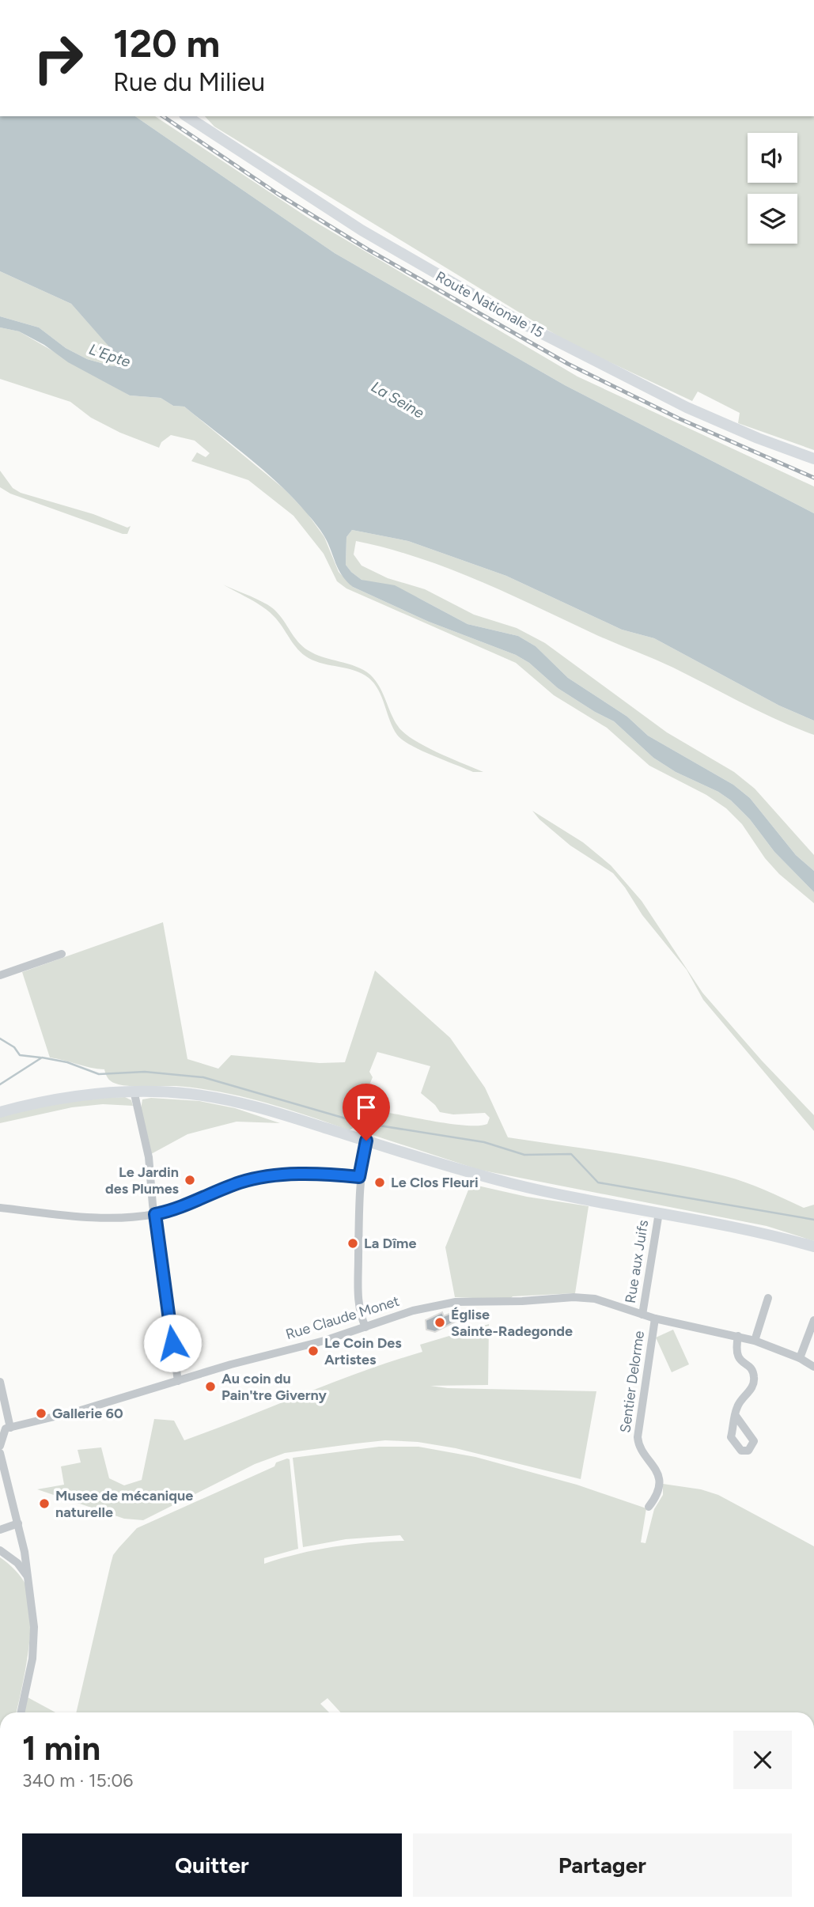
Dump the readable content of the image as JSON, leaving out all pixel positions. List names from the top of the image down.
{
  "streets": {
    "main road": ["Route Nationale 15"],
    "street": ["Rue aux Juifs", "Rue Claude Monet", "Sentier Delorme"]
  },
  "crossings": [
    ["Rue aux Juifs", "Rue Claude Monet"],
    ["Rue Claude Monet", "Sentier Delorme"]
  ],
  "water": ["L'Epte", "La Seine"],
  "places": [
    "Le Jardin des Plumes",
    "Le Clos Fleuri",
    "La Dîme",
    "Église Sainte-Radegonde",
    "Le Coin Des Artistes",
    "Au coin du Pain'tre Giverny",
    "Gallerie 60",
    "Musee de mécanique naturelle"
  ],
  "page": {
    "turn": ["120 m", "Rue du Milieu"],
    "heading": ["1 min", "340 m · 15:06"],
    "buttons": ["Quitter", "Partager"]
  }
}
